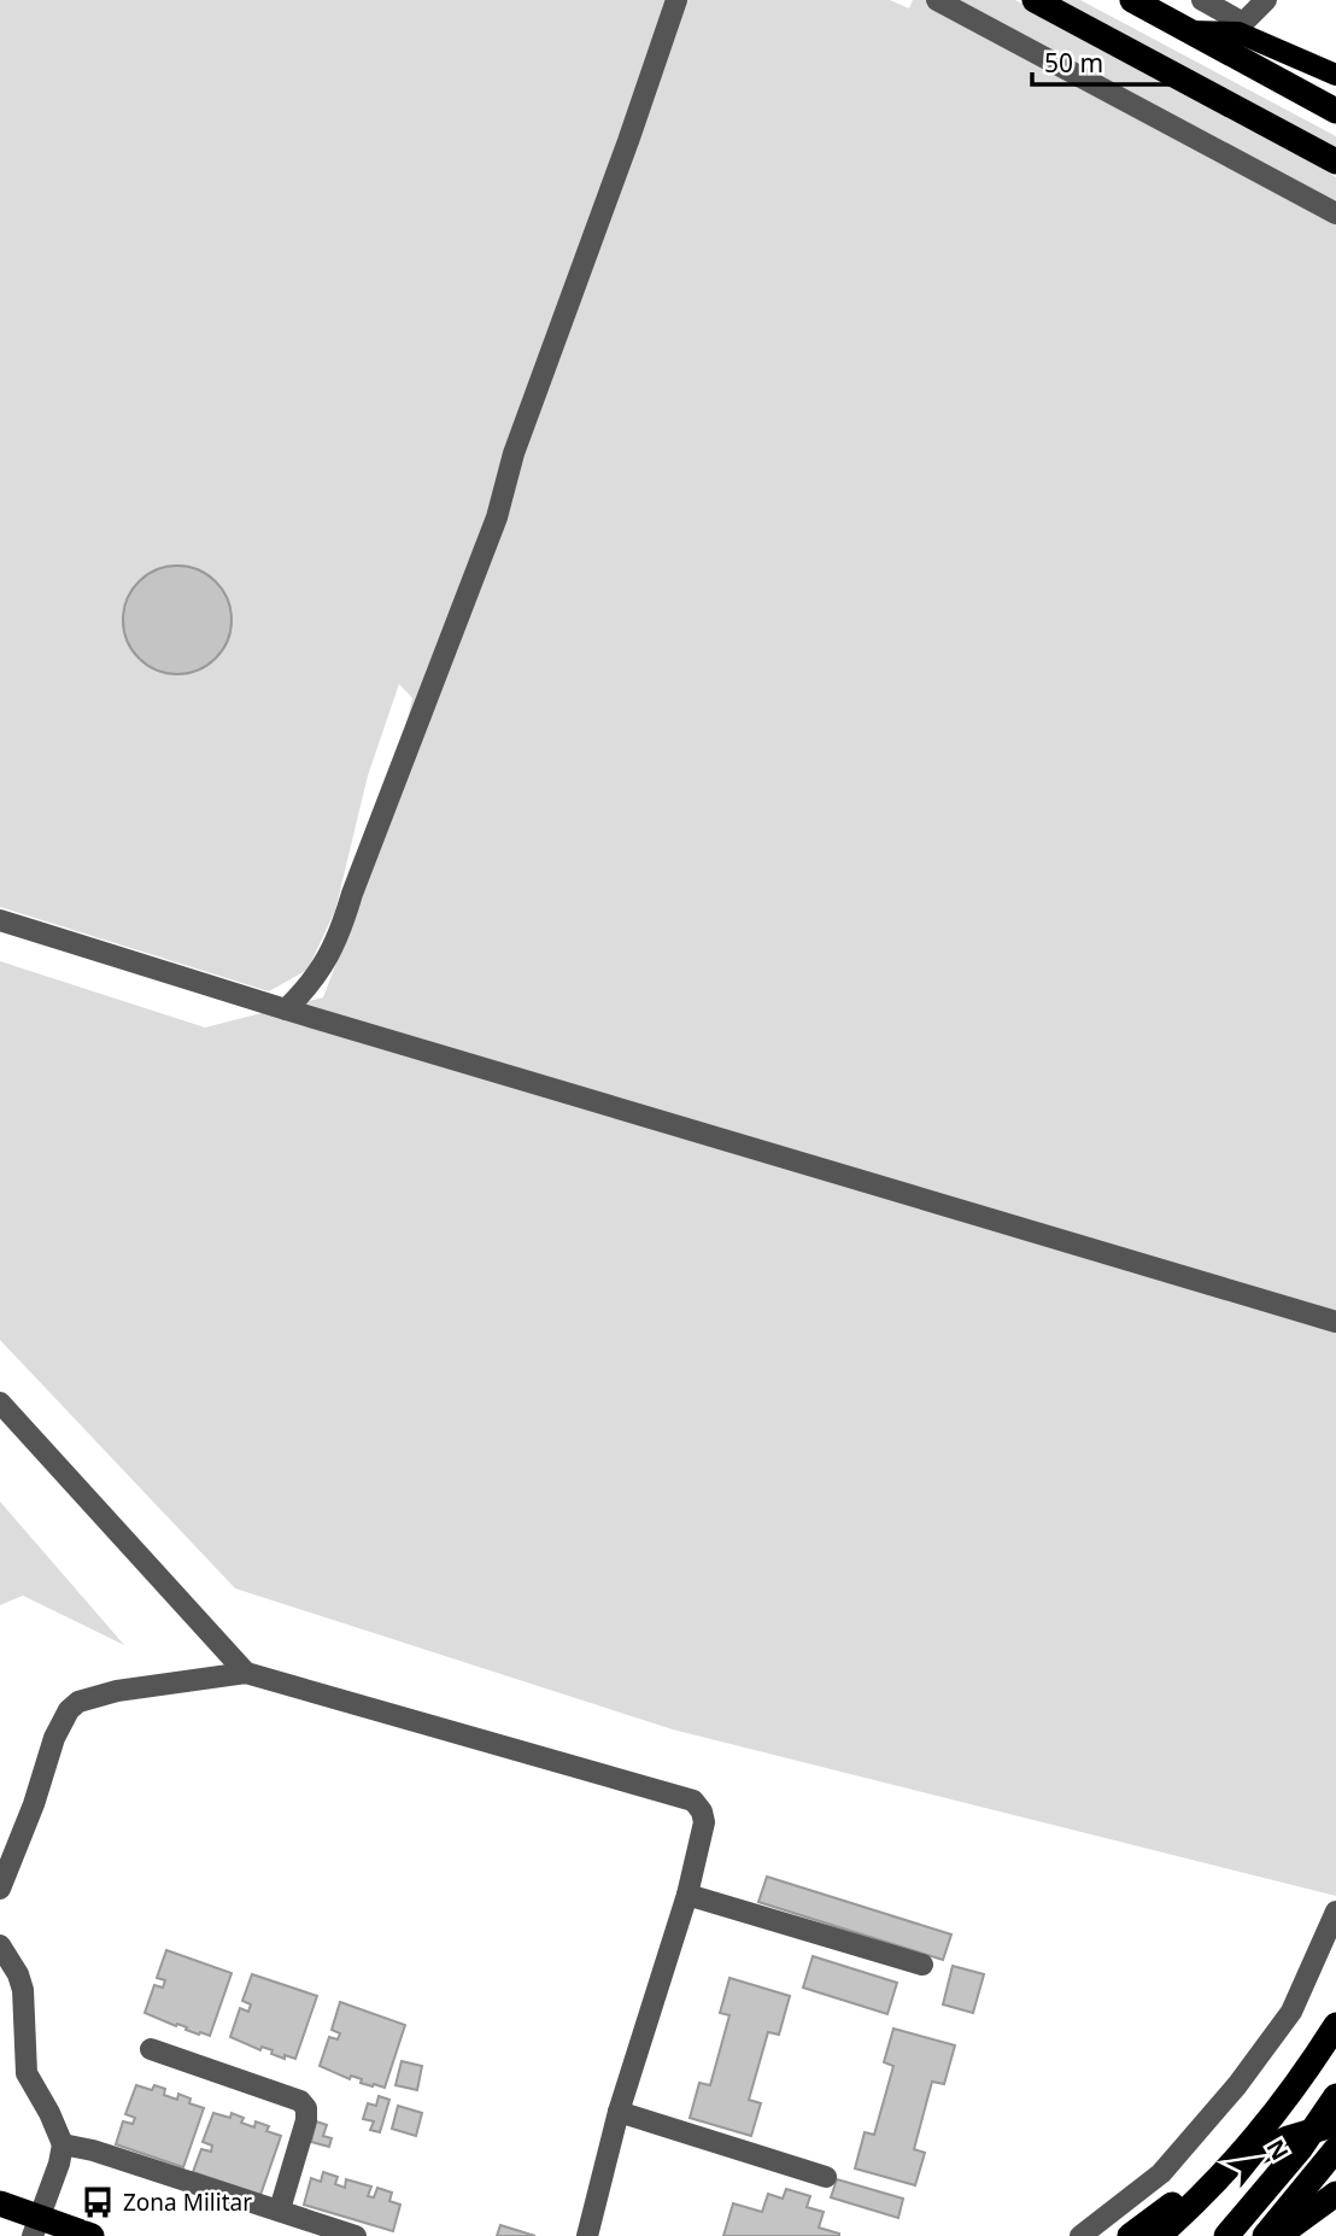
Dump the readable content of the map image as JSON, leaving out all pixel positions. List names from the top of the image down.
{
  "places": {
    "bus stop": ["Zona Militar"]
  },
  "scale_bar": "50 m",
  "north": "top right"
}
